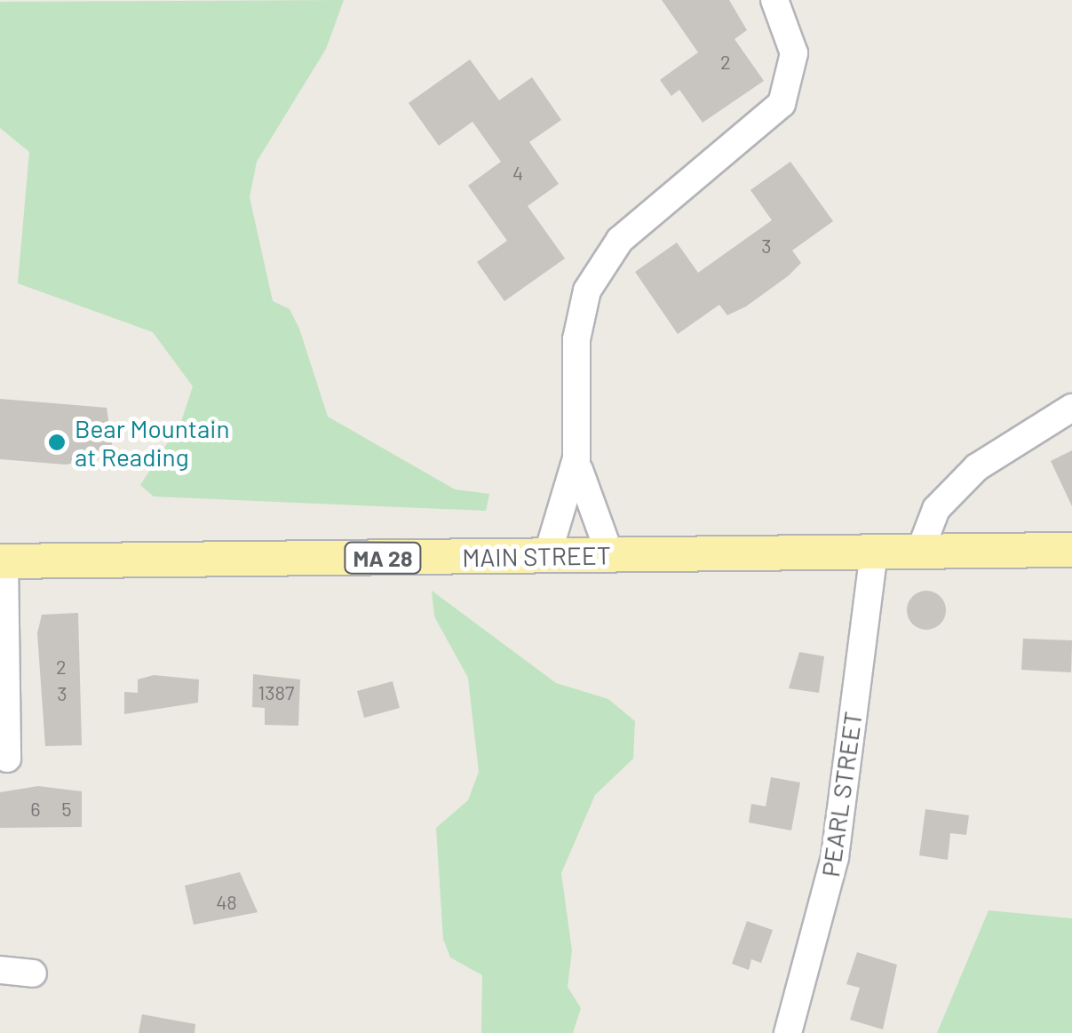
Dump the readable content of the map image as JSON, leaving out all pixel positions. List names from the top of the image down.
{
  "streets": {
    "main road": ["MAIN STREET", "MA 28"],
    "street": ["PEARL STREET"]
  },
  "crossings": [
    ["MAIN STREET", "PEARL STREET"]
  ],
  "places": ["Bear Mountain at Reading"],
  "house_numbers": [
    "2",
    "4",
    "3",
    "2",
    "1387",
    "3",
    "6",
    "5",
    "48"
  ]
}
